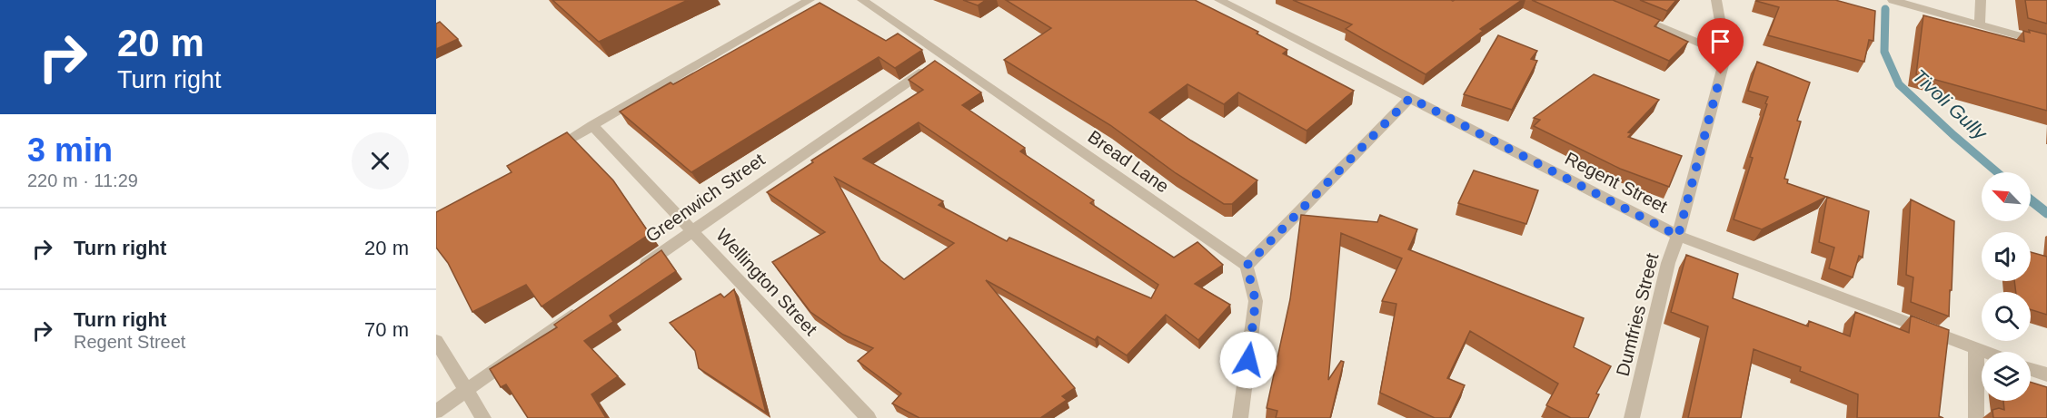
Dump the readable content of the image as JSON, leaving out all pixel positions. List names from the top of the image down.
{
  "streets": {
    "street": [
      "Bread Lane",
      "Regent Street",
      "Greenwich Street",
      "Wellington Street",
      "Dumfries Street"
    ]
  },
  "crossings": [
    ["Bread Lane", "Greenwich Street"],
    ["Regent Street", "Dumfries Street"],
    ["Greenwich Street", "Wellington Street"]
  ],
  "water": ["Tivoli Gully"],
  "north": "top left",
  "page": {
    "turn": ["20 m", "Turn right"],
    "heading": ["3 min", "220 m · 11:29"],
    "list": [
      {
        "name": "Turn right",
        "value": "20 m"
      },
      {
        "name": "Turn right",
        "note": "Regent Street",
        "value": "70 m"
      }
    ]
  }
}
